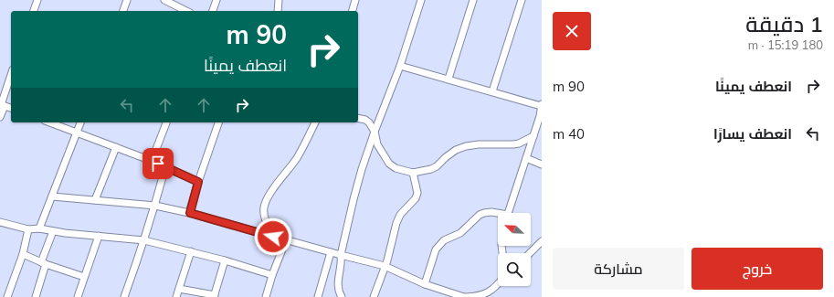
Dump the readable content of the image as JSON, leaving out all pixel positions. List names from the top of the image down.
{
  "north": "top left",
  "page": {
    "heading": ["1 دقيقة", "180 m · 15:19"],
    "turn": ["90 m", "انعطف يمينًا"],
    "list": [
      {
        "name": "انعطف يمينًا",
        "value": "90 m"
      },
      {
        "name": "انعطف يسارًا",
        "value": "40 m"
      }
    ],
    "buttons": ["خروج", "مشاركة"]
  }
}
